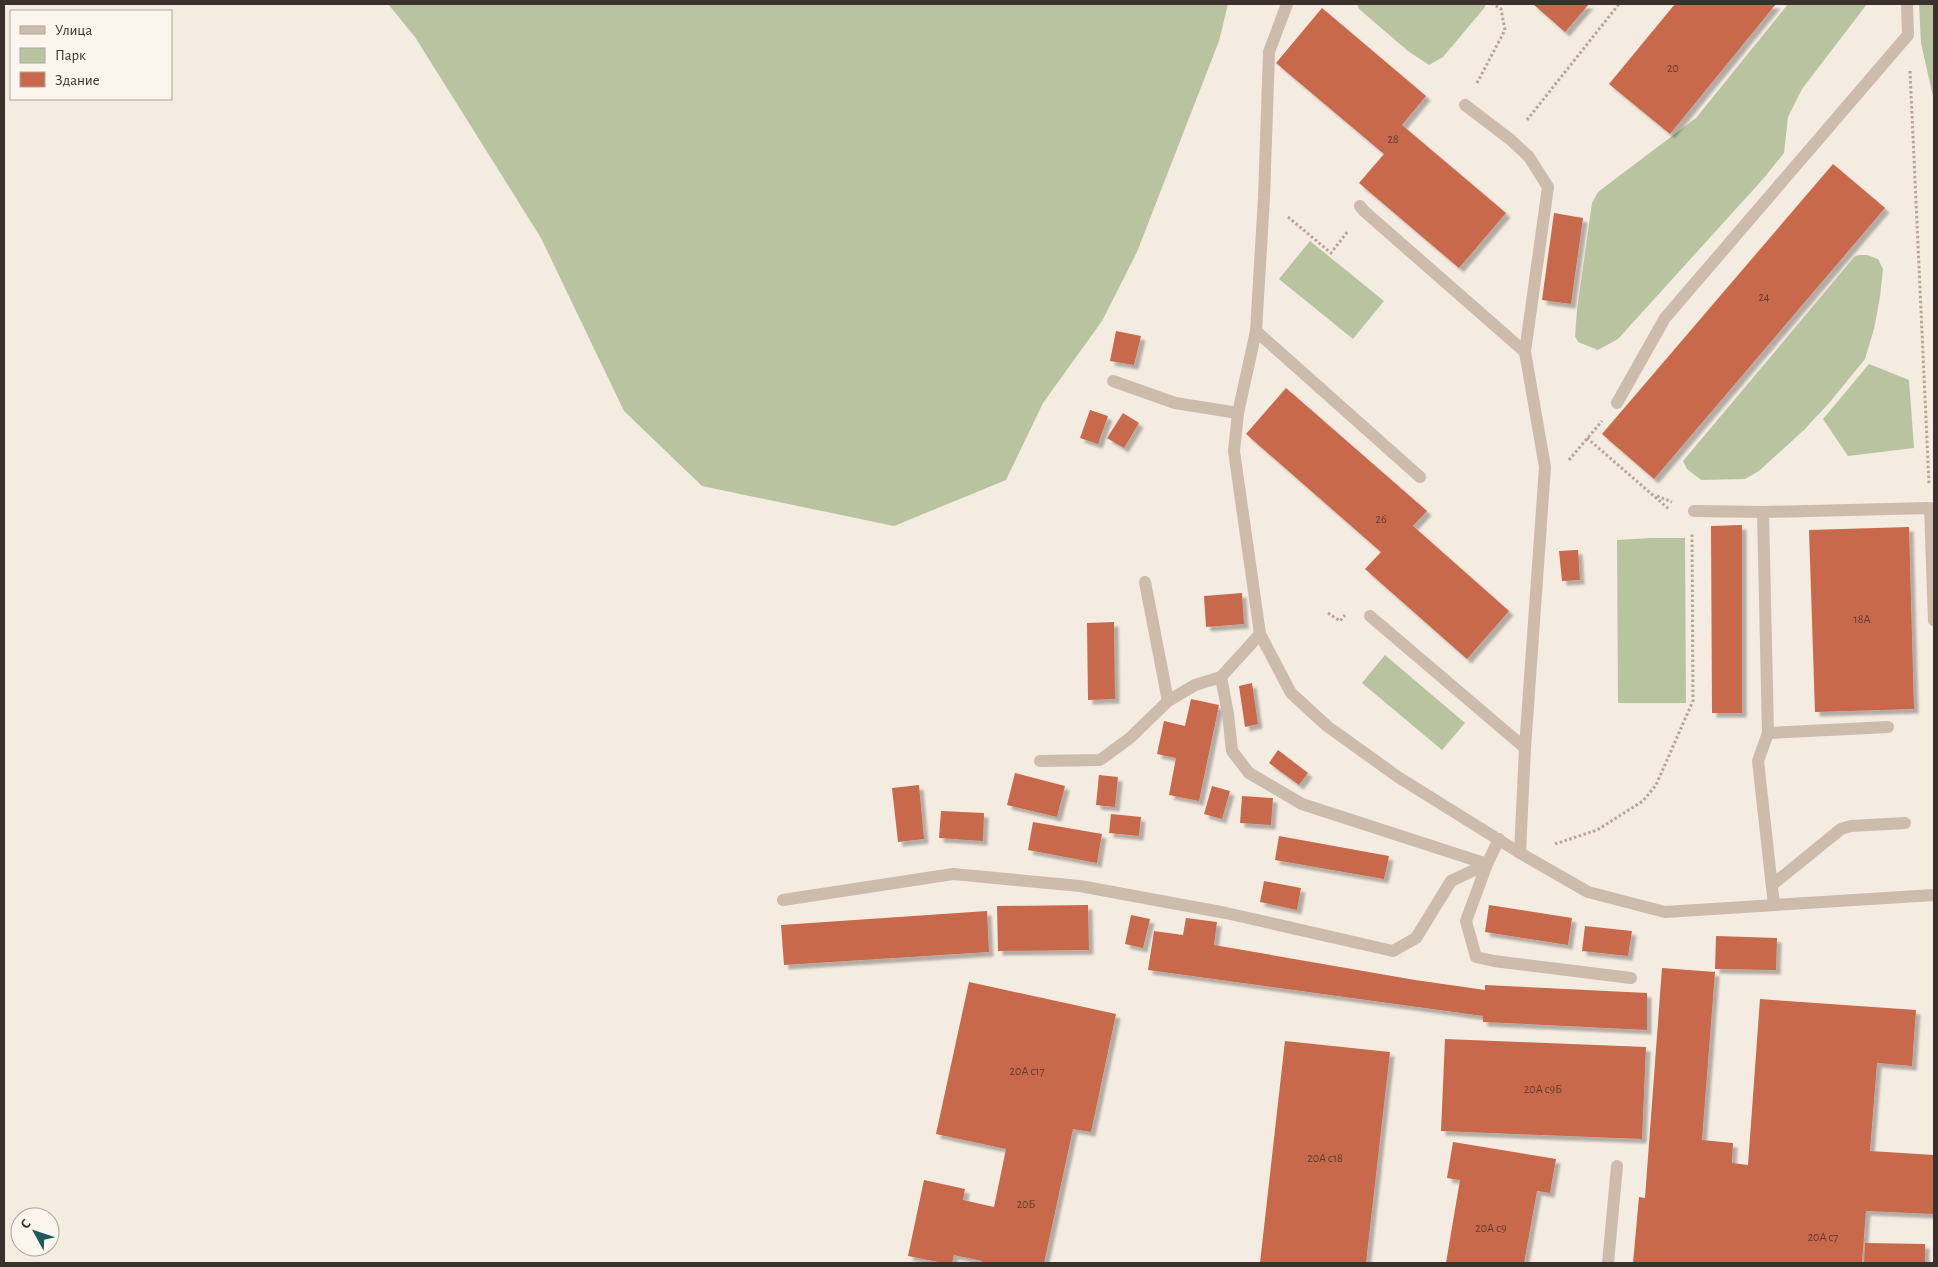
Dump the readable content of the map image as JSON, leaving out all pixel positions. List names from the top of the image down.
{
  "house_numbers": [
    "20",
    "28",
    "24",
    "26",
    "18А",
    "20А с17",
    "20А с9Б",
    "20А с18",
    "20Б",
    "20А с9",
    "20А с7"
  ],
  "legend": ["Улица", "Парк", "Здание"],
  "north": "top left"
}
